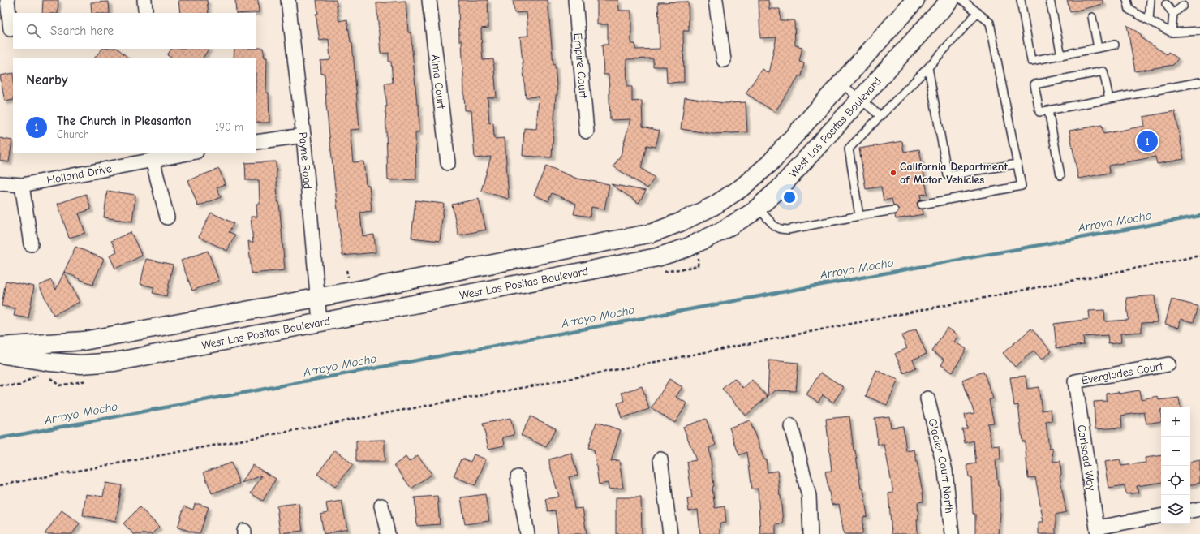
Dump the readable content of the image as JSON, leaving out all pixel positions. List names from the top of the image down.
{
  "streets": {
    "main road": ["West Las Positas Boulevard"],
    "street": [
      "Empire Court",
      "Alma Court",
      "Payne Road",
      "Holland Drive",
      "Everglades Court",
      "Carlsbad Way",
      "Glacier Court North"
    ]
  },
  "crossings": [
    ["West Las Positas Boulevard", "Payne Road"],
    ["Everglades Court", "Carlsbad Way"]
  ],
  "water": ["Arroyo Mocho"],
  "places": ["California Department of Motor Vehicles"],
  "page": {
    "search": "Search here",
    "heading": "Nearby",
    "list": [
      {
        "mark": "1",
        "name": "The Church in Pleasanton",
        "note": "Church",
        "value": "190 m"
      }
    ],
    "pins": "1",
    "map_buttons": ["+", "−"]
  }
}
